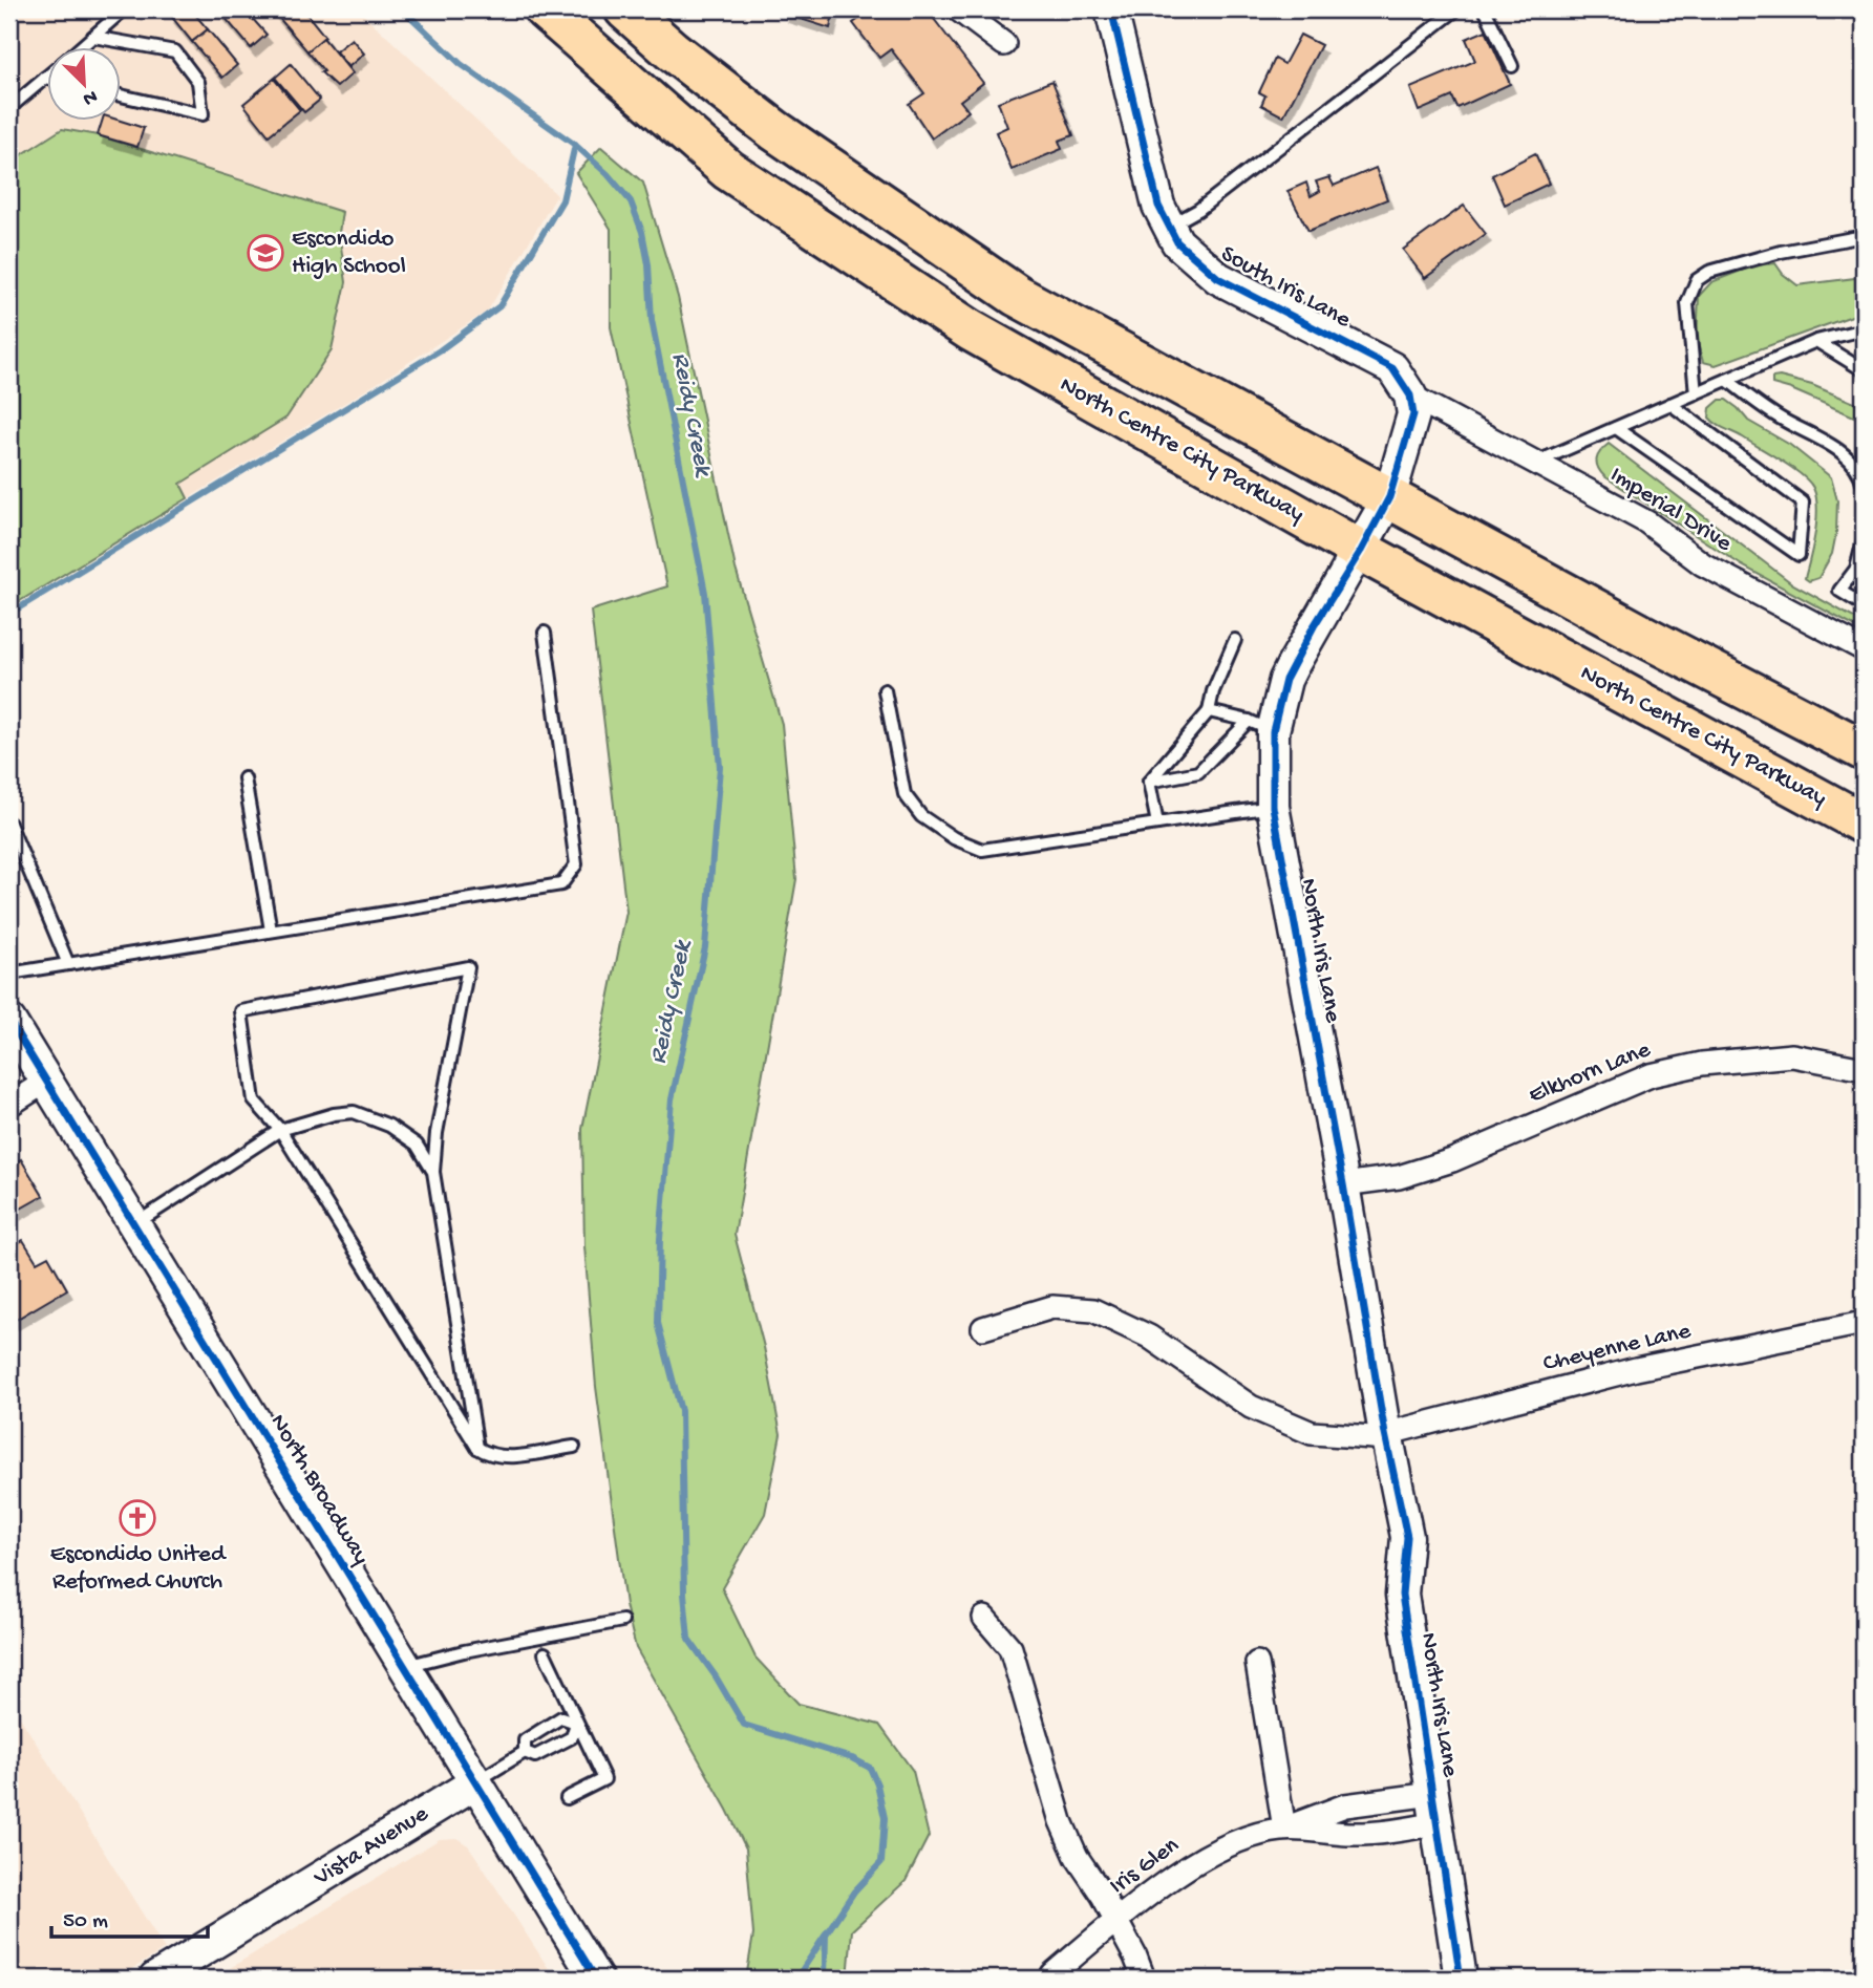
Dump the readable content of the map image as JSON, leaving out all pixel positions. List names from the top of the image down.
{
  "streets": {
    "highway": ["North Centre City Parkway"],
    "street": [
      "South Iris Lane",
      "Imperial Drive",
      "North Iris Lane",
      "Elkhorn Lane",
      "Cheyenne Lane",
      "North Broadway",
      "Vista Avenue",
      "Iris Glen"
    ]
  },
  "crossings": [
    ["South Iris Lane", "Imperial Drive"],
    ["North Centre City Parkway", "North Iris Lane"],
    ["North Iris Lane", "Elkhorn Lane"],
    ["North Iris Lane", "Cheyenne Lane"],
    ["North Iris Lane", "Iris Glen"],
    ["North Broadway", "Vista Avenue"]
  ],
  "water": ["Reidy Creek"],
  "places": {
    "school or university": ["Escondido High School"],
    "church": ["Escondido United Reformed Church"]
  },
  "scale_bar": "50 m",
  "north": "bottom right"
}
